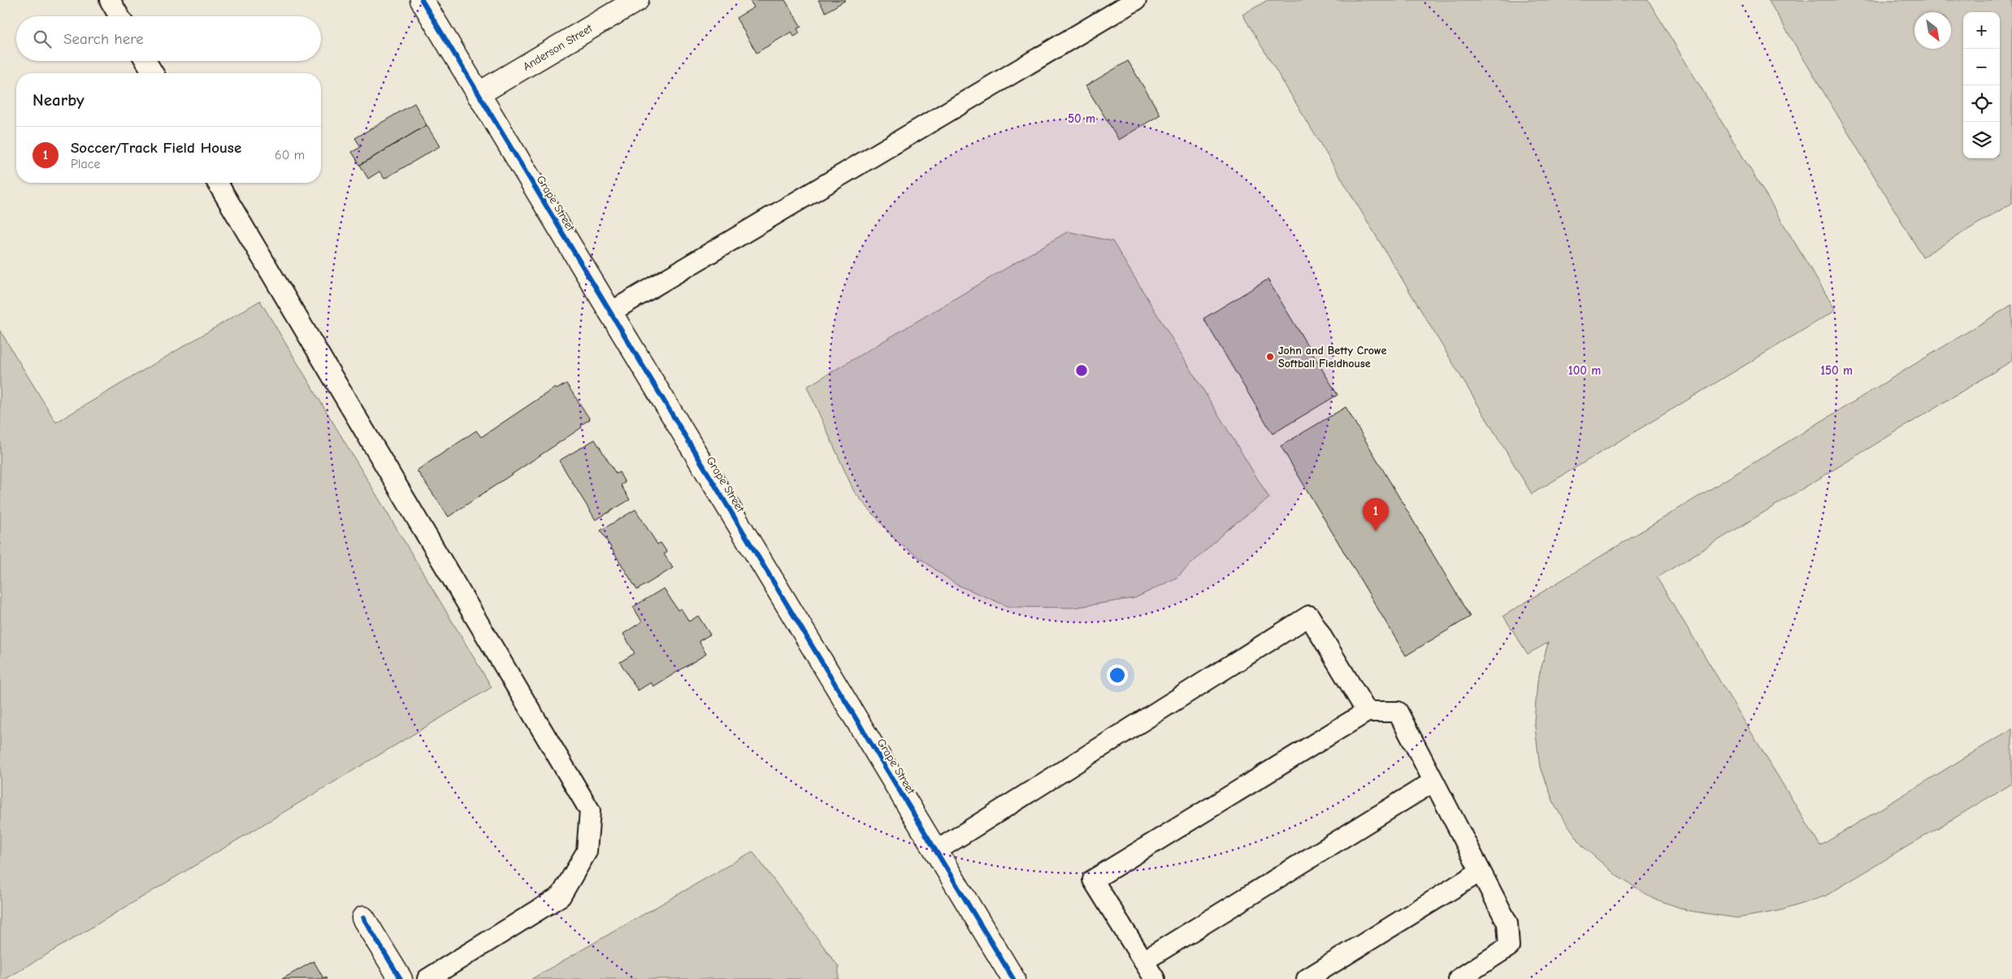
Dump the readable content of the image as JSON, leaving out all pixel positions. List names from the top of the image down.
{
  "streets": {
    "street": ["Anderson Street", "Grape Street"]
  },
  "crossings": [
    ["Anderson Street", "Grape Street"]
  ],
  "places": ["John and Betty Crowe Softball Fieldhouse"],
  "north": "bottom right",
  "page": {
    "map_buttons": ["+", "−"],
    "search": "Search here",
    "heading": "Nearby",
    "list": [
      {
        "mark": "1",
        "name": "Soccer/Track Field House",
        "note": "Place",
        "value": "60 m"
      }
    ],
    "pins": "1"
  },
  "rings": ["50 m", "100 m", "150 m"]
}
